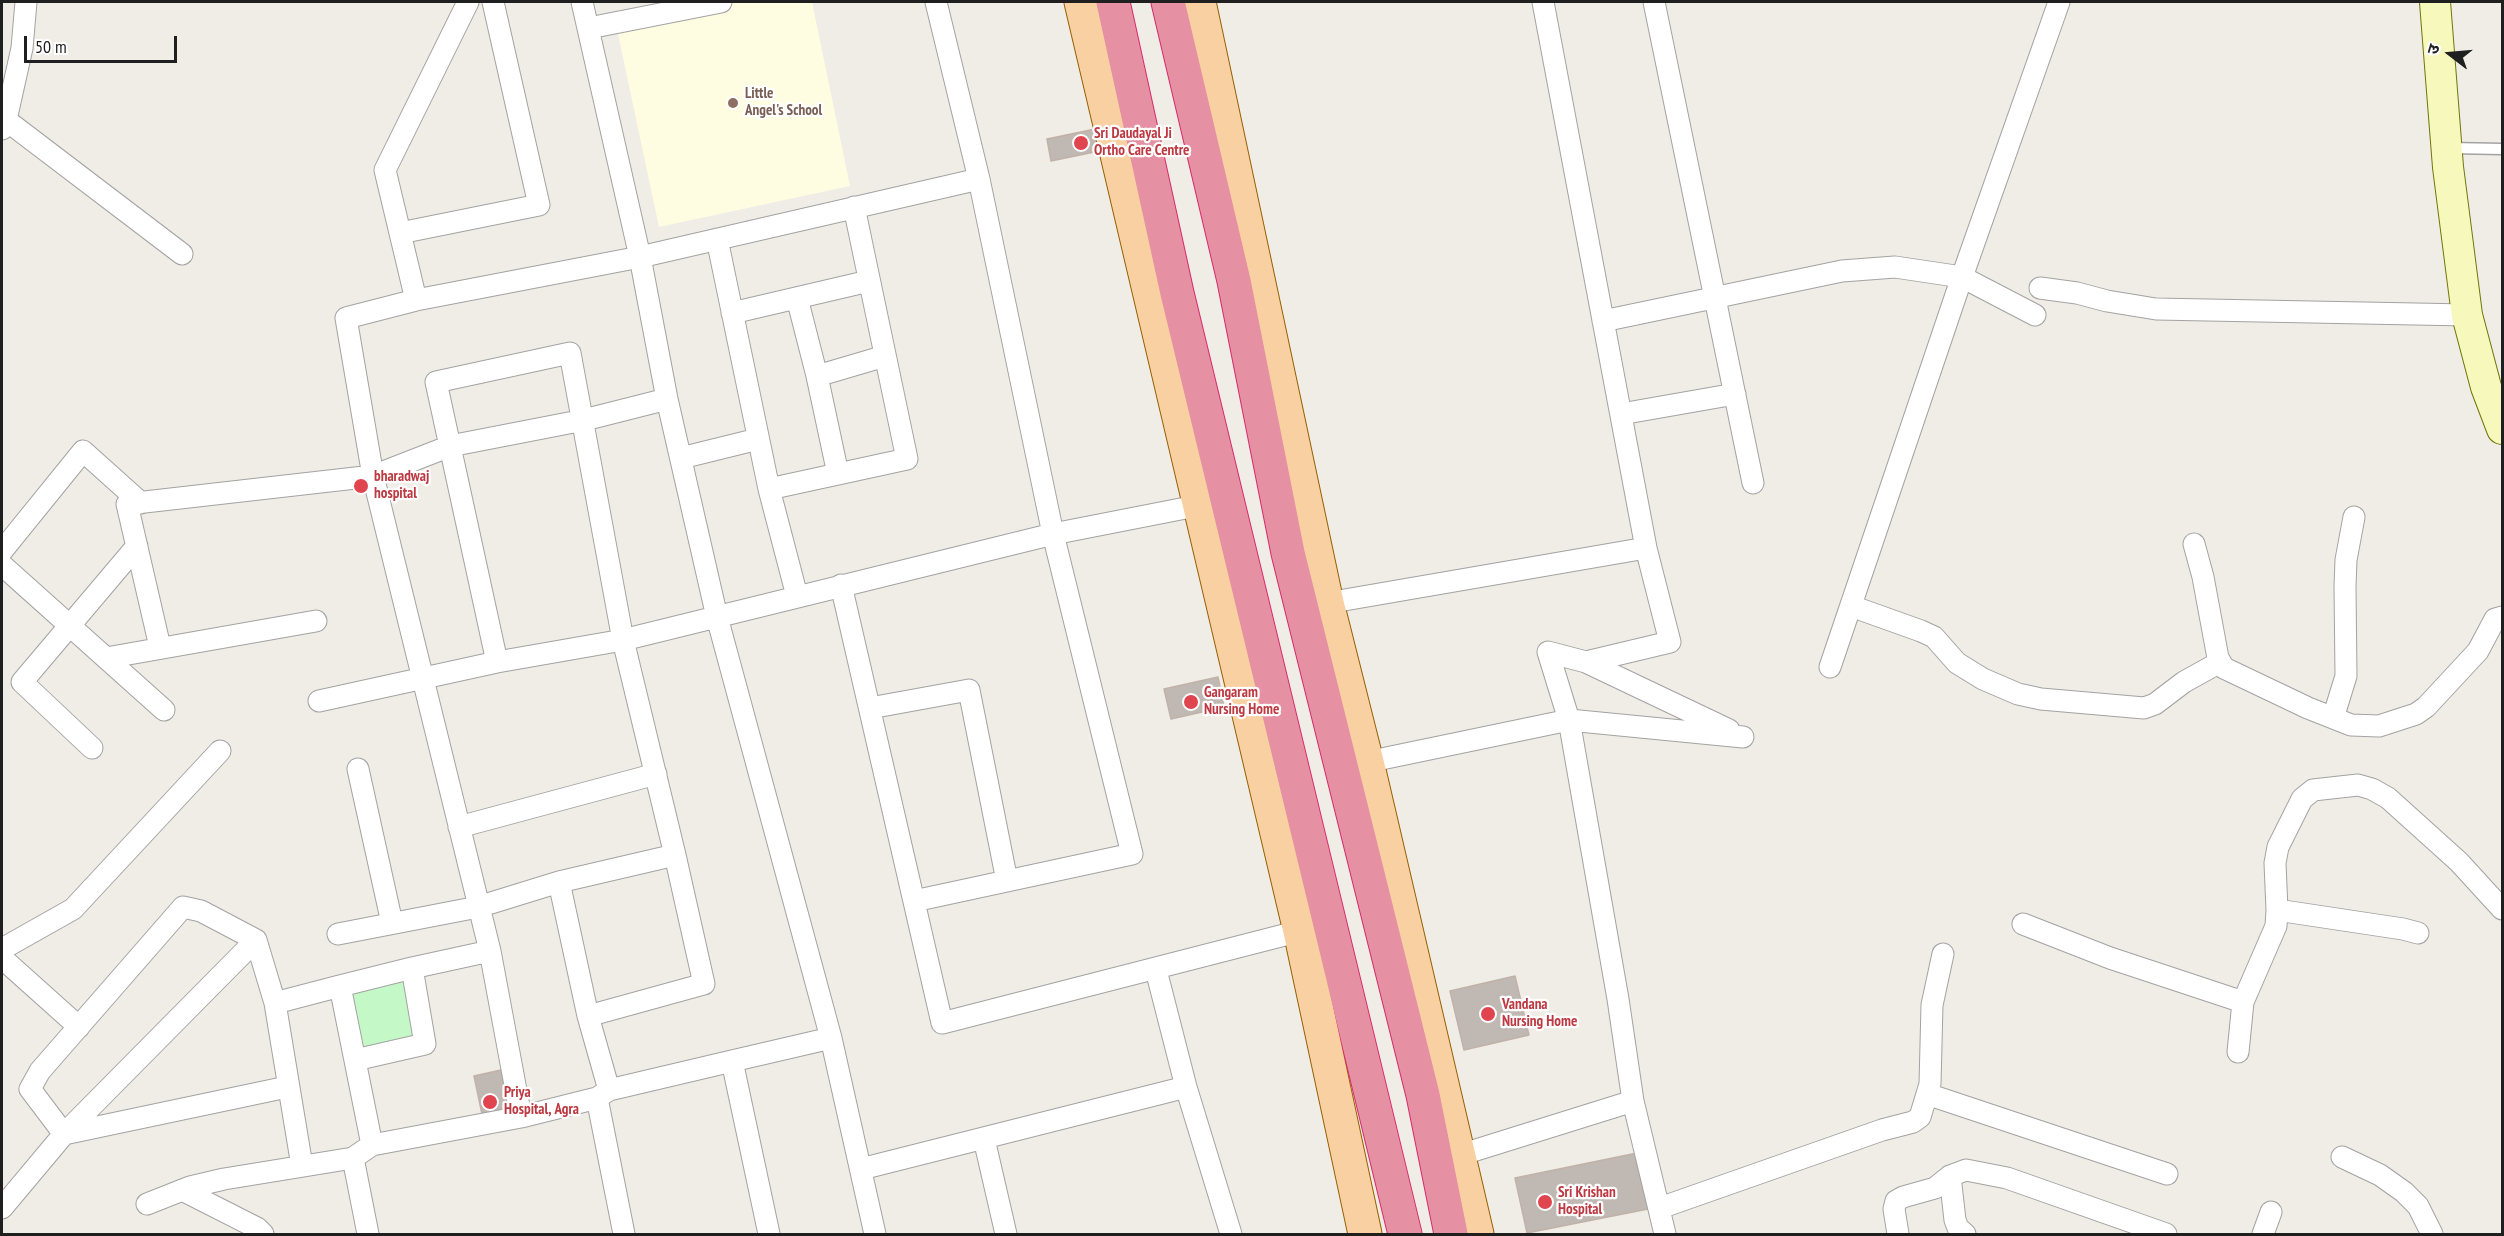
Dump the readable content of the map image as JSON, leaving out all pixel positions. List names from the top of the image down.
{
  "places": [
    "Little Angel's School",
    "Sri Daudayal Ji Ortho Care Centre",
    "bharadwaj hospital",
    "Gangaram Nursing Home",
    "Vandana Nursing Home",
    "Priya Hospital, Agra",
    "Sri Krishan Hospital"
  ],
  "scale_bar": "50 m",
  "north": "left"
}
